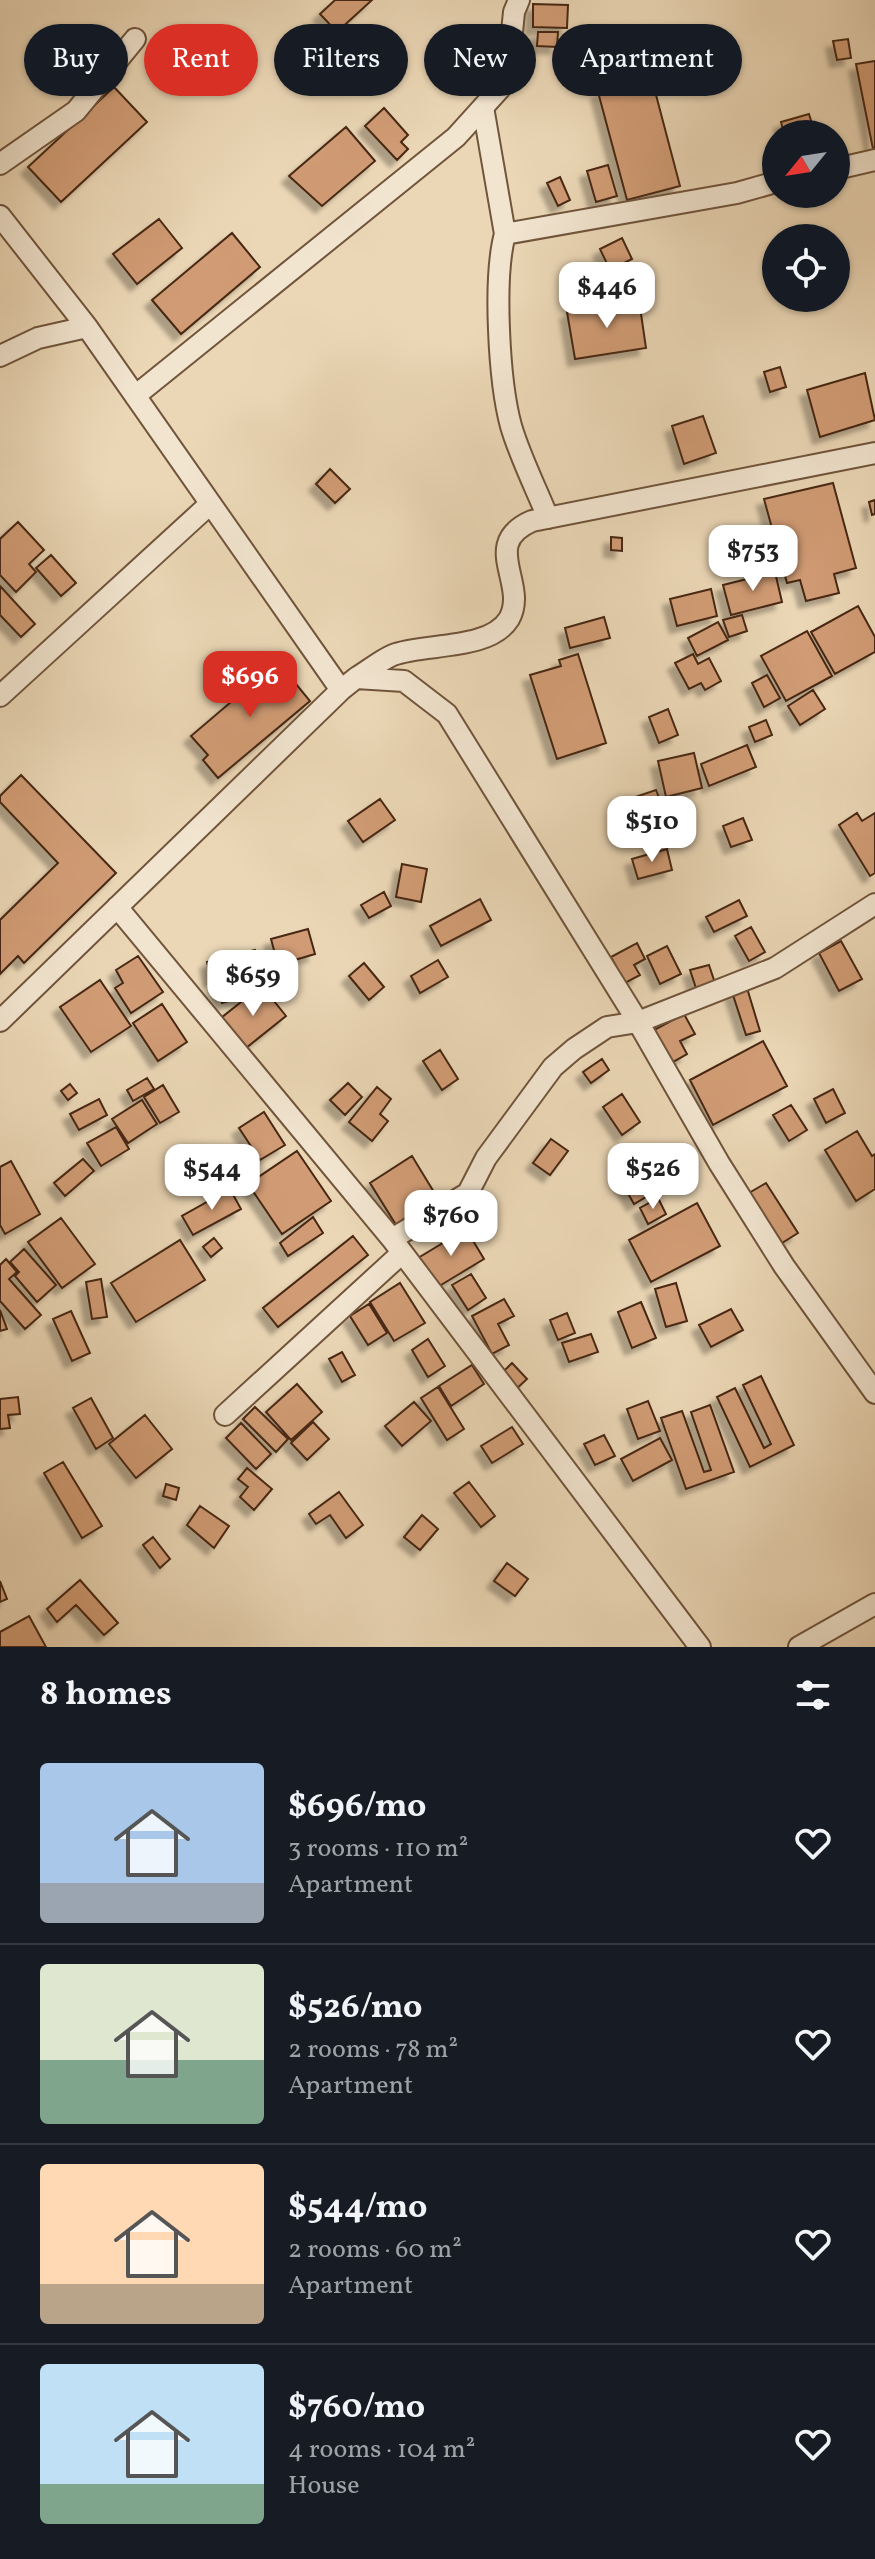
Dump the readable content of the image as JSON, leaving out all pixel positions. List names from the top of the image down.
{
  "north": "bottom left",
  "page": {
    "chip": [
      "Buy",
      "Rent",
      "Filters",
      "New",
      "Apartment"
    ],
    "price": [
      "$446",
      "$753",
      "$696",
      "$510",
      "$659",
      "$526",
      "$544",
      "$760"
    ],
    "heading": "8 homes",
    "list": [
      {
        "name": "$696/mo",
        "note": "3 rooms · 110 m² · Apartment"
      },
      {
        "name": "$526/mo",
        "note": "2 rooms · 78 m² · Apartment"
      },
      {
        "name": "$544/mo",
        "note": "2 rooms · 60 m² · Apartment"
      },
      {
        "name": "$760/mo",
        "note": "4 rooms · 104 m² · House"
      }
    ]
  }
}
